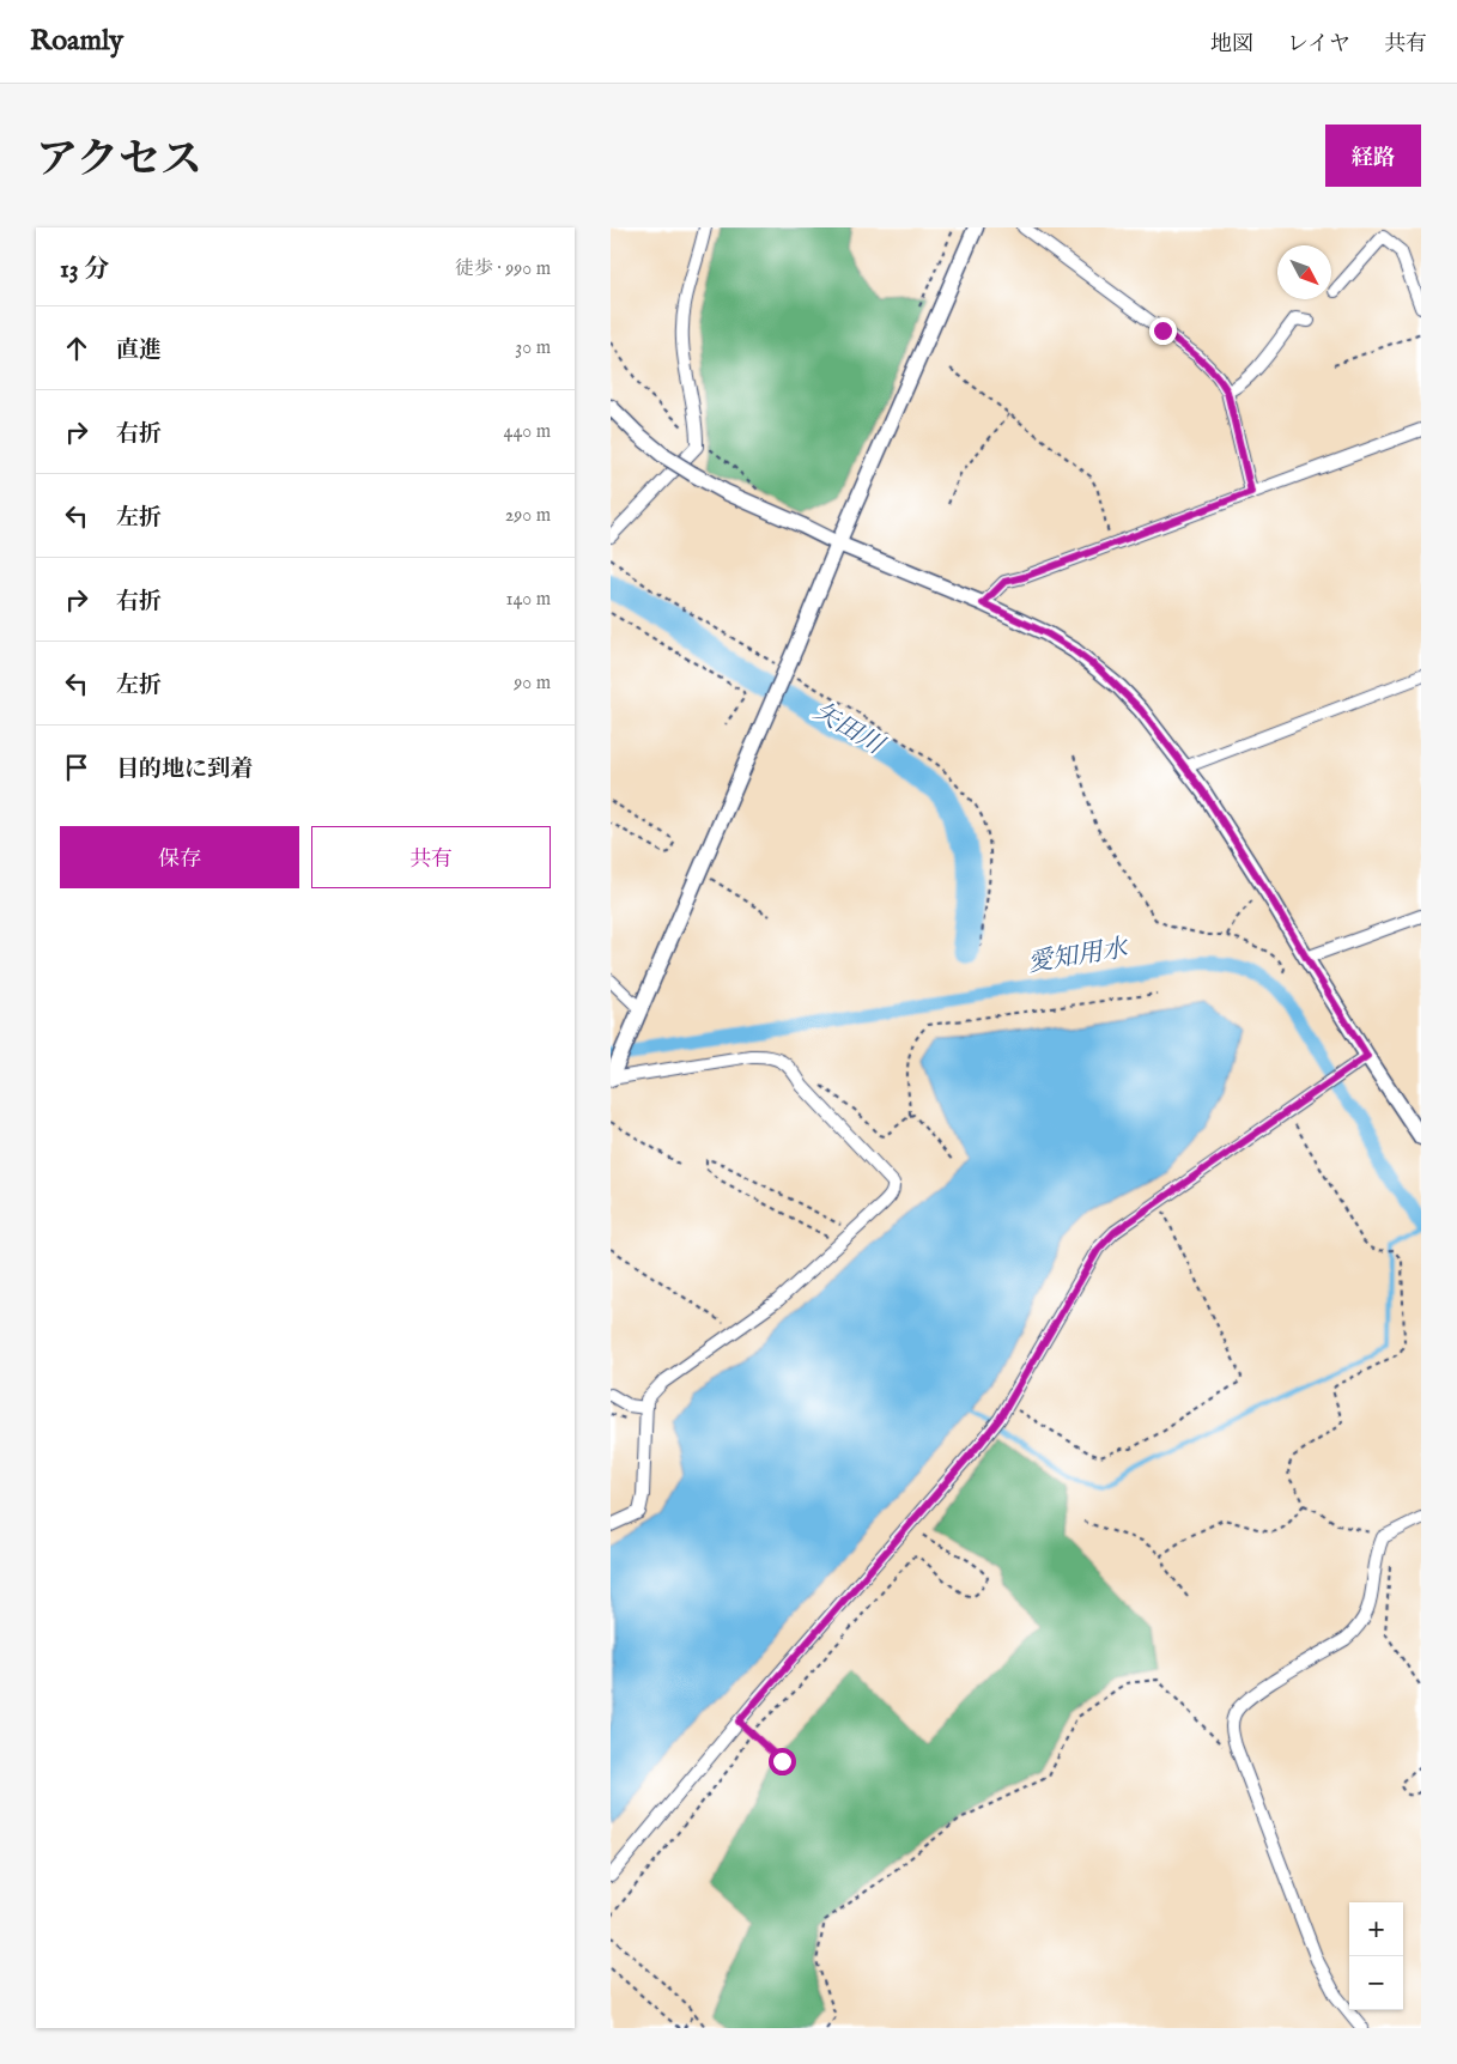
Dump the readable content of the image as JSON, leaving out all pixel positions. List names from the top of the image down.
{
  "water": ["矢田川", "愛知用水"],
  "north": "bottom right",
  "page": {
    "header": "Roamly",
    "nav": ["地図", "レイヤ", "共有"],
    "title": "アクセス",
    "buttons": [
      "経路",
      ["保存", "共有"]
    ],
    "heading": ["13 分", "徒歩 · 990 m"],
    "list": [
      ["直進", "30 m"],
      ["右折", "440 m"],
      ["左折", "290 m"],
      ["右折", "140 m"],
      ["左折", "90 m"],
      "目的地に到着"
    ],
    "map_buttons": ["+", "−"]
  }
}
